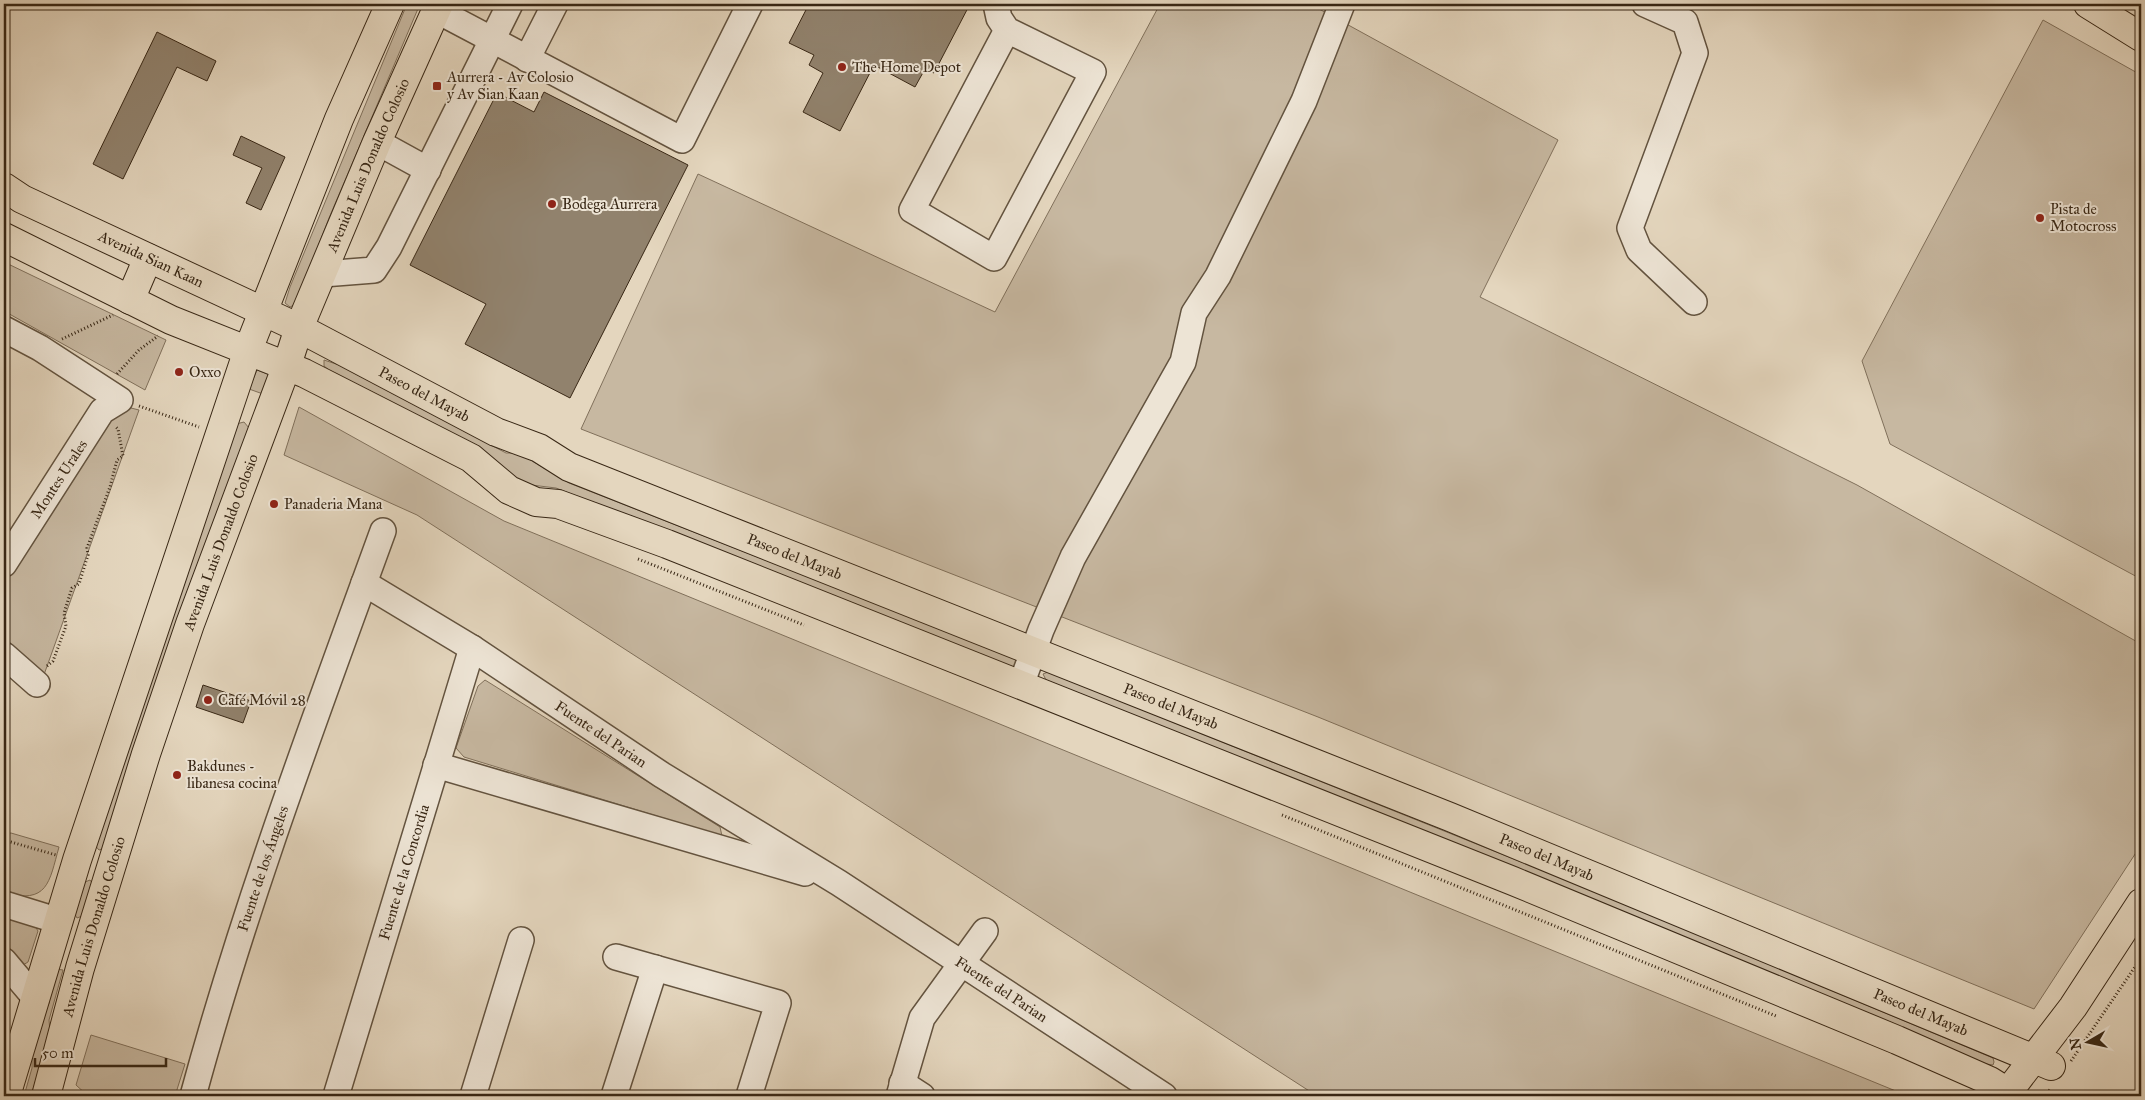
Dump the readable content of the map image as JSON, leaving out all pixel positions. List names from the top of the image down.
{
  "streets": {
    "main road": ["Avenida Luis Donaldo Colosio", "Avenida Sian Kaan", "Paseo del Mayab"],
    "street": [
      "Montes Urales",
      "Fuente del Parian",
      "Fuente de los Ángeles",
      "Fuente de la Concordia"
    ]
  },
  "crossings": [
    ["Avenida Luis Donaldo Colosio", "Avenida Sian Kaan"],
    ["Avenida Luis Donaldo Colosio", "Paseo del Mayab"],
    ["Avenida Sian Kaan", "Paseo del Mayab"],
    ["Fuente del Parian", "Fuente de los Ángeles"],
    ["Fuente del Parian", "Fuente de la Concordia"]
  ],
  "places": {
    "other": [
      "The Home Depot",
      "Bodega Aurrera",
      "Pista de Motocross",
      "Oxxo",
      "Panaderia Mana",
      "Café Móvil 28",
      "Bakdunes - libanesa cocina"
    ],
    "transit": ["Aurrera - Av Colosio y Av Sian Kaan"]
  },
  "scale_bar": "50 m",
  "north": "left"
}
